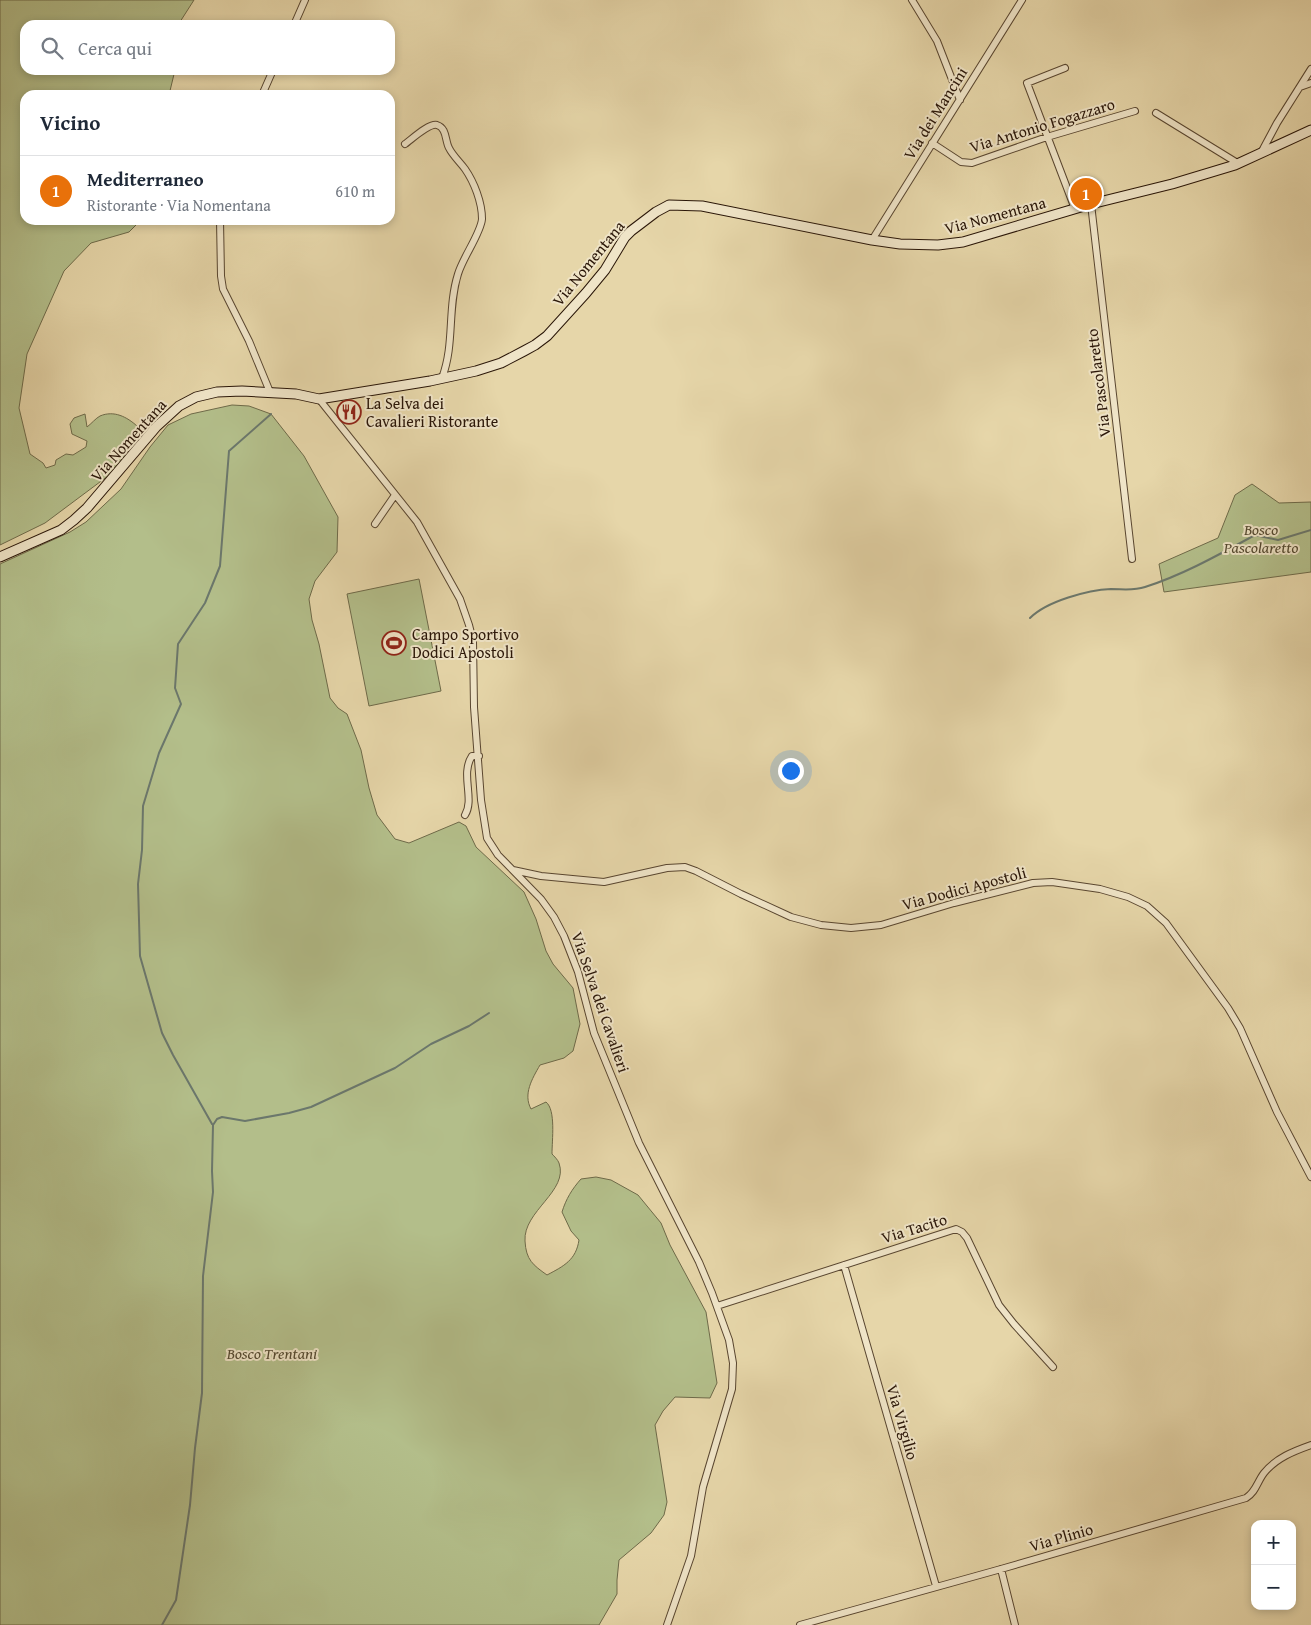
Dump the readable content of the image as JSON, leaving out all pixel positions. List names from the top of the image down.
{
  "streets": {
    "main road": ["Via Nomentana"],
    "street": [
      "Via dei Mancini",
      "Via Antonio Fogazzaro",
      "Via Pascolaretto",
      "Via Dodici Apostoli",
      "Via Selva dei Cavalieri",
      "Via Tacito",
      "Via Virgilio",
      "Via Plinio"
    ]
  },
  "crossings": [
    ["Via dei Mancini", "Via Antonio Fogazzaro"],
    ["Via dei Mancini", "Via Nomentana"],
    ["Via Nomentana", "Via Pascolaretto"],
    ["Via Nomentana", "Via Selva dei Cavalieri"],
    ["Via Dodici Apostoli", "Via Selva dei Cavalieri"],
    ["Via Selva dei Cavalieri", "Via Tacito"],
    ["Via Tacito", "Via Virgilio"],
    ["Via Virgilio", "Via Plinio"]
  ],
  "parks": ["Bosco Pascolaretto", "Bosco Trentani"],
  "places": {
    "restaurant": ["La Selva dei Cavalieri Ristorante"],
    "sports": ["Campo Sportivo Dodici Apostoli"]
  },
  "page": {
    "search": "Cerca qui",
    "heading": "Vicino",
    "list": [
      {
        "mark": "1",
        "name": "Mediterraneo",
        "note": "Ristorante · Via Nomentana",
        "value": "610 m"
      }
    ],
    "pins": "1",
    "map_buttons": ["+", "−"]
  }
}
